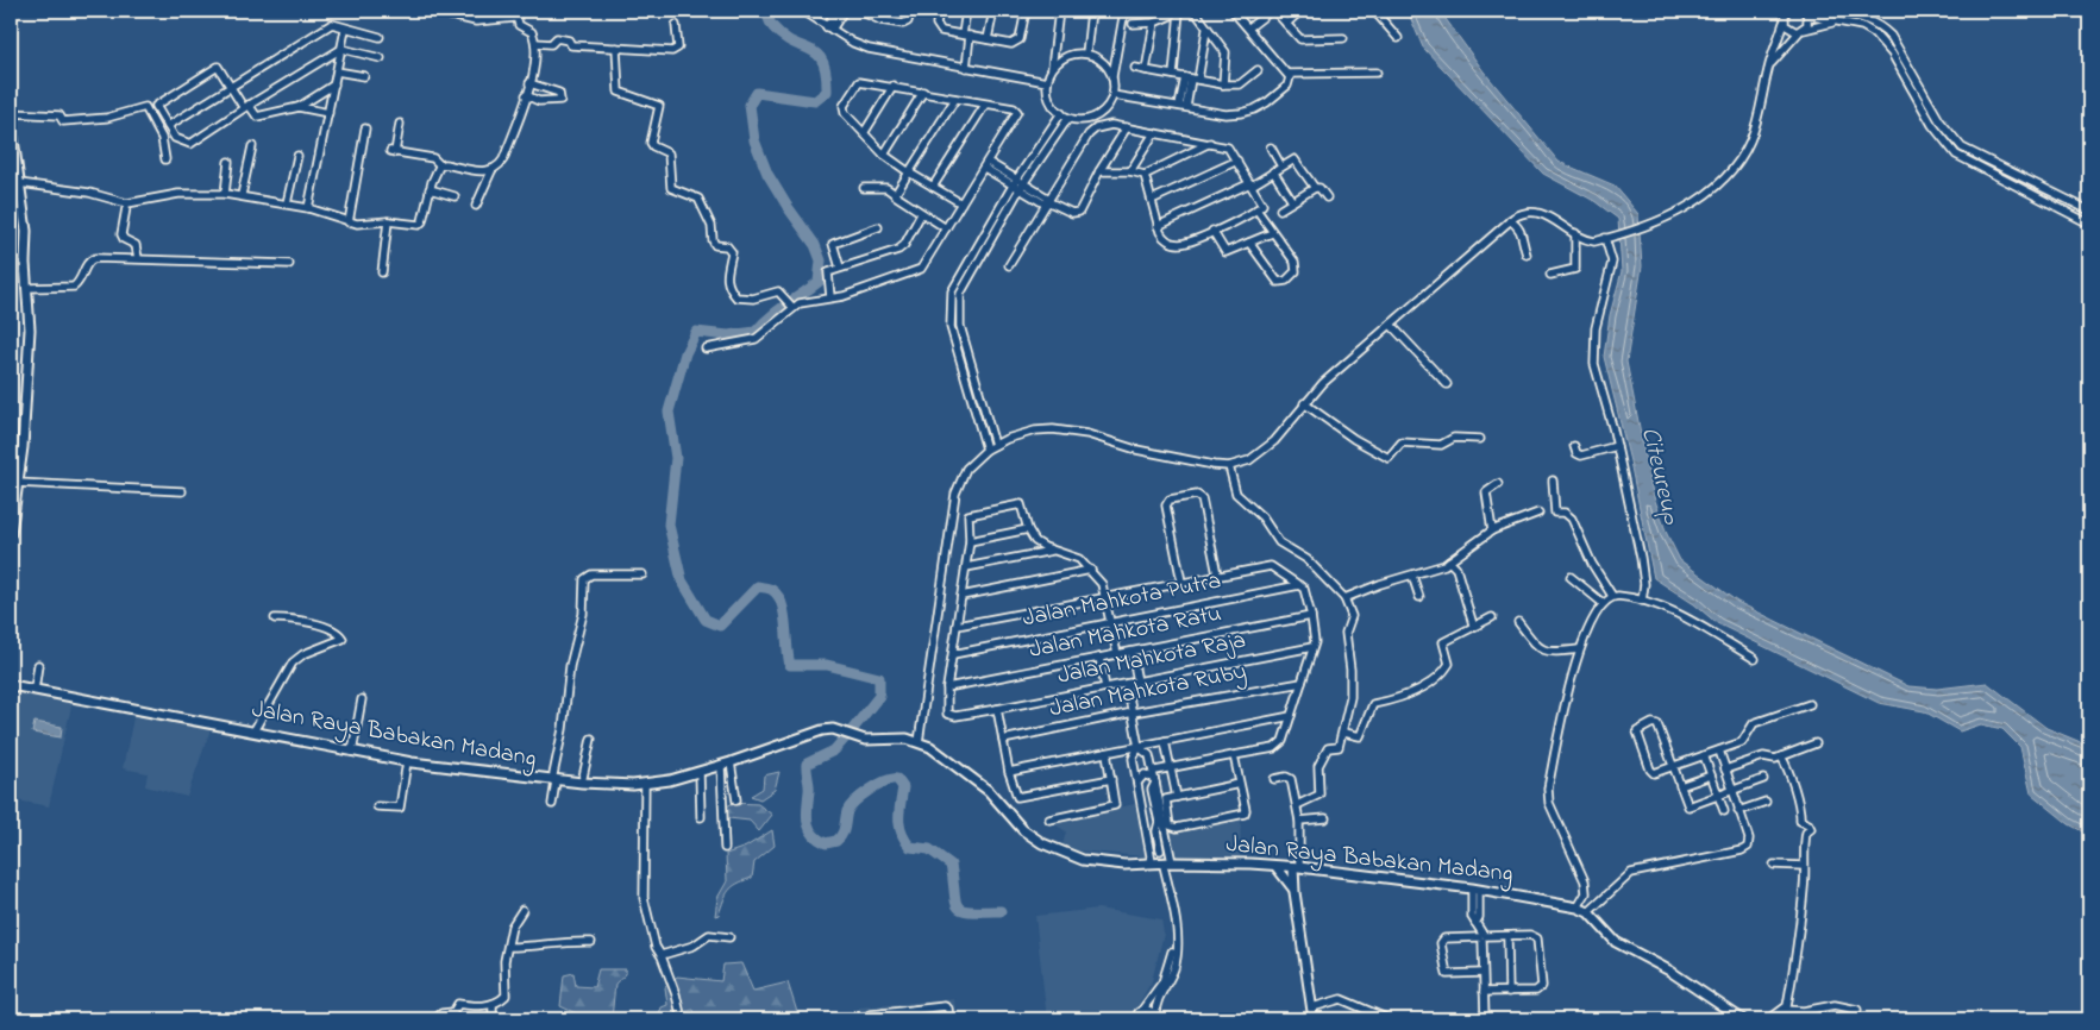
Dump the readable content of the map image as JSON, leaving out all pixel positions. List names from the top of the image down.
{
  "streets": {
    "main road": ["Jalan Raya Babakan Madang"],
    "street": [
      "Jalan Mahkota Putra",
      "Jalan Mahkota Ratu",
      "Jalan Mahkota Raja",
      "Jalan Mahkota Ruby"
    ]
  },
  "crossings": [
    ["Jalan Mahkota Ratu", "Jalan Mahkota Raja"]
  ],
  "water": ["Citeureup"]
}
